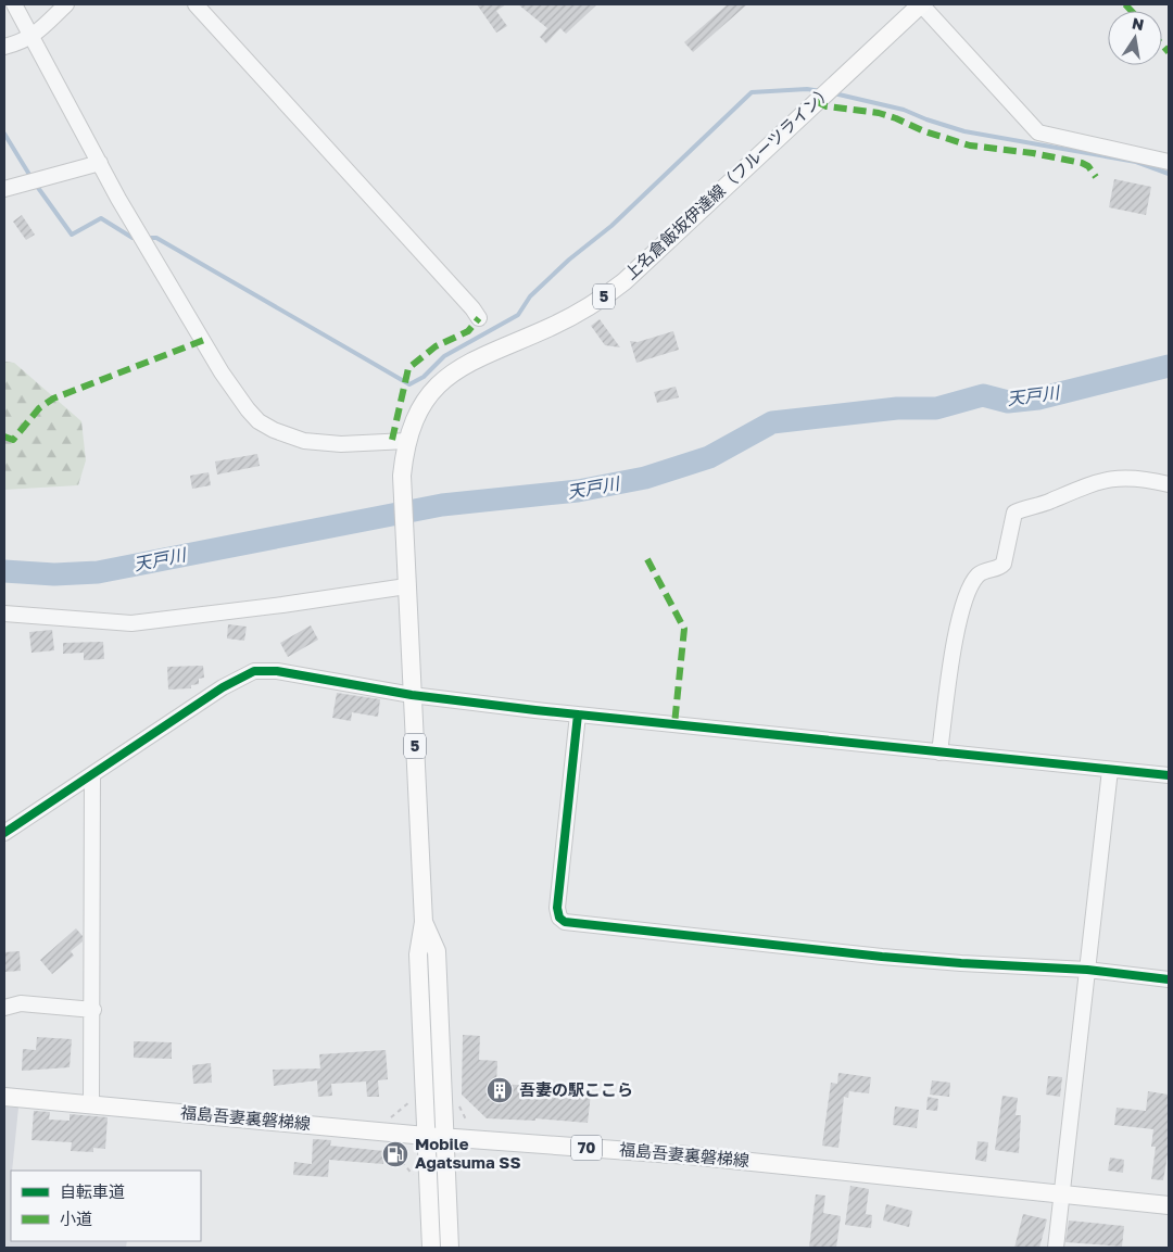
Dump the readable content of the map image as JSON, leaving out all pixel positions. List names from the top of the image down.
{
  "streets": {
    "main road": [
      "上名倉飯坂伊達線（フルーツライン）",
      "5",
      "福島吾妻裏磐梯線",
      "70"
    ]
  },
  "crossings": [
    ["上名倉飯坂伊達線（フルーツライン）", "5"],
    ["5", "福島吾妻裏磐梯線"]
  ],
  "water": ["天戸川"],
  "places": {
    "building": ["吾妻の駅ここら"],
    "fuel station": ["Mobile Agatsuma SS"]
  },
  "legend": ["自転車道", "小道"],
  "north": "top"
}
